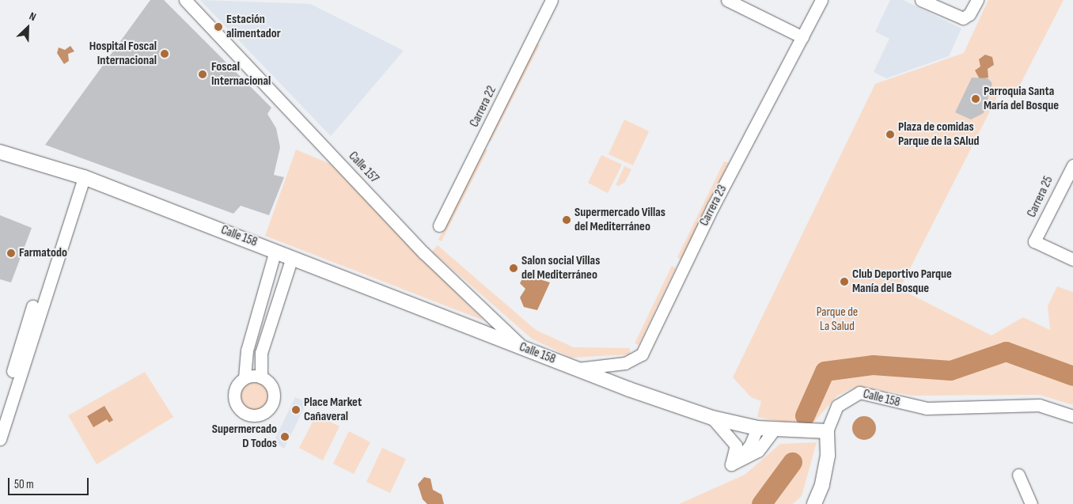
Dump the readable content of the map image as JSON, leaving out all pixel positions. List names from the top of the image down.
{
  "streets": {
    "street": [
      "Carrera 22",
      "Calle 157",
      "Carrera 25",
      "Carrera 23",
      "Calle 158"
    ]
  },
  "crossings": [
    ["Calle 157", "Calle 158"],
    ["Carrera 23", "Calle 158"]
  ],
  "parks": ["Parque de La Salud"],
  "places": [
    "Estación alimentador",
    "Hospital Foscal Internacional",
    "Foscal Internacional",
    "Parroquia Santa María del Bosque",
    "Plaza de comidas Parque de la SAlud",
    "Supermercado Villas del Mediterráneo",
    "Farmatodo",
    "Salon social Villas del Mediterráneo",
    "Club Deportivo Parque Manía del Bosque",
    "Place Market Cañaveral",
    "Supermercado D Todos"
  ],
  "scale_bar": "50 m",
  "north": "top right"
}
